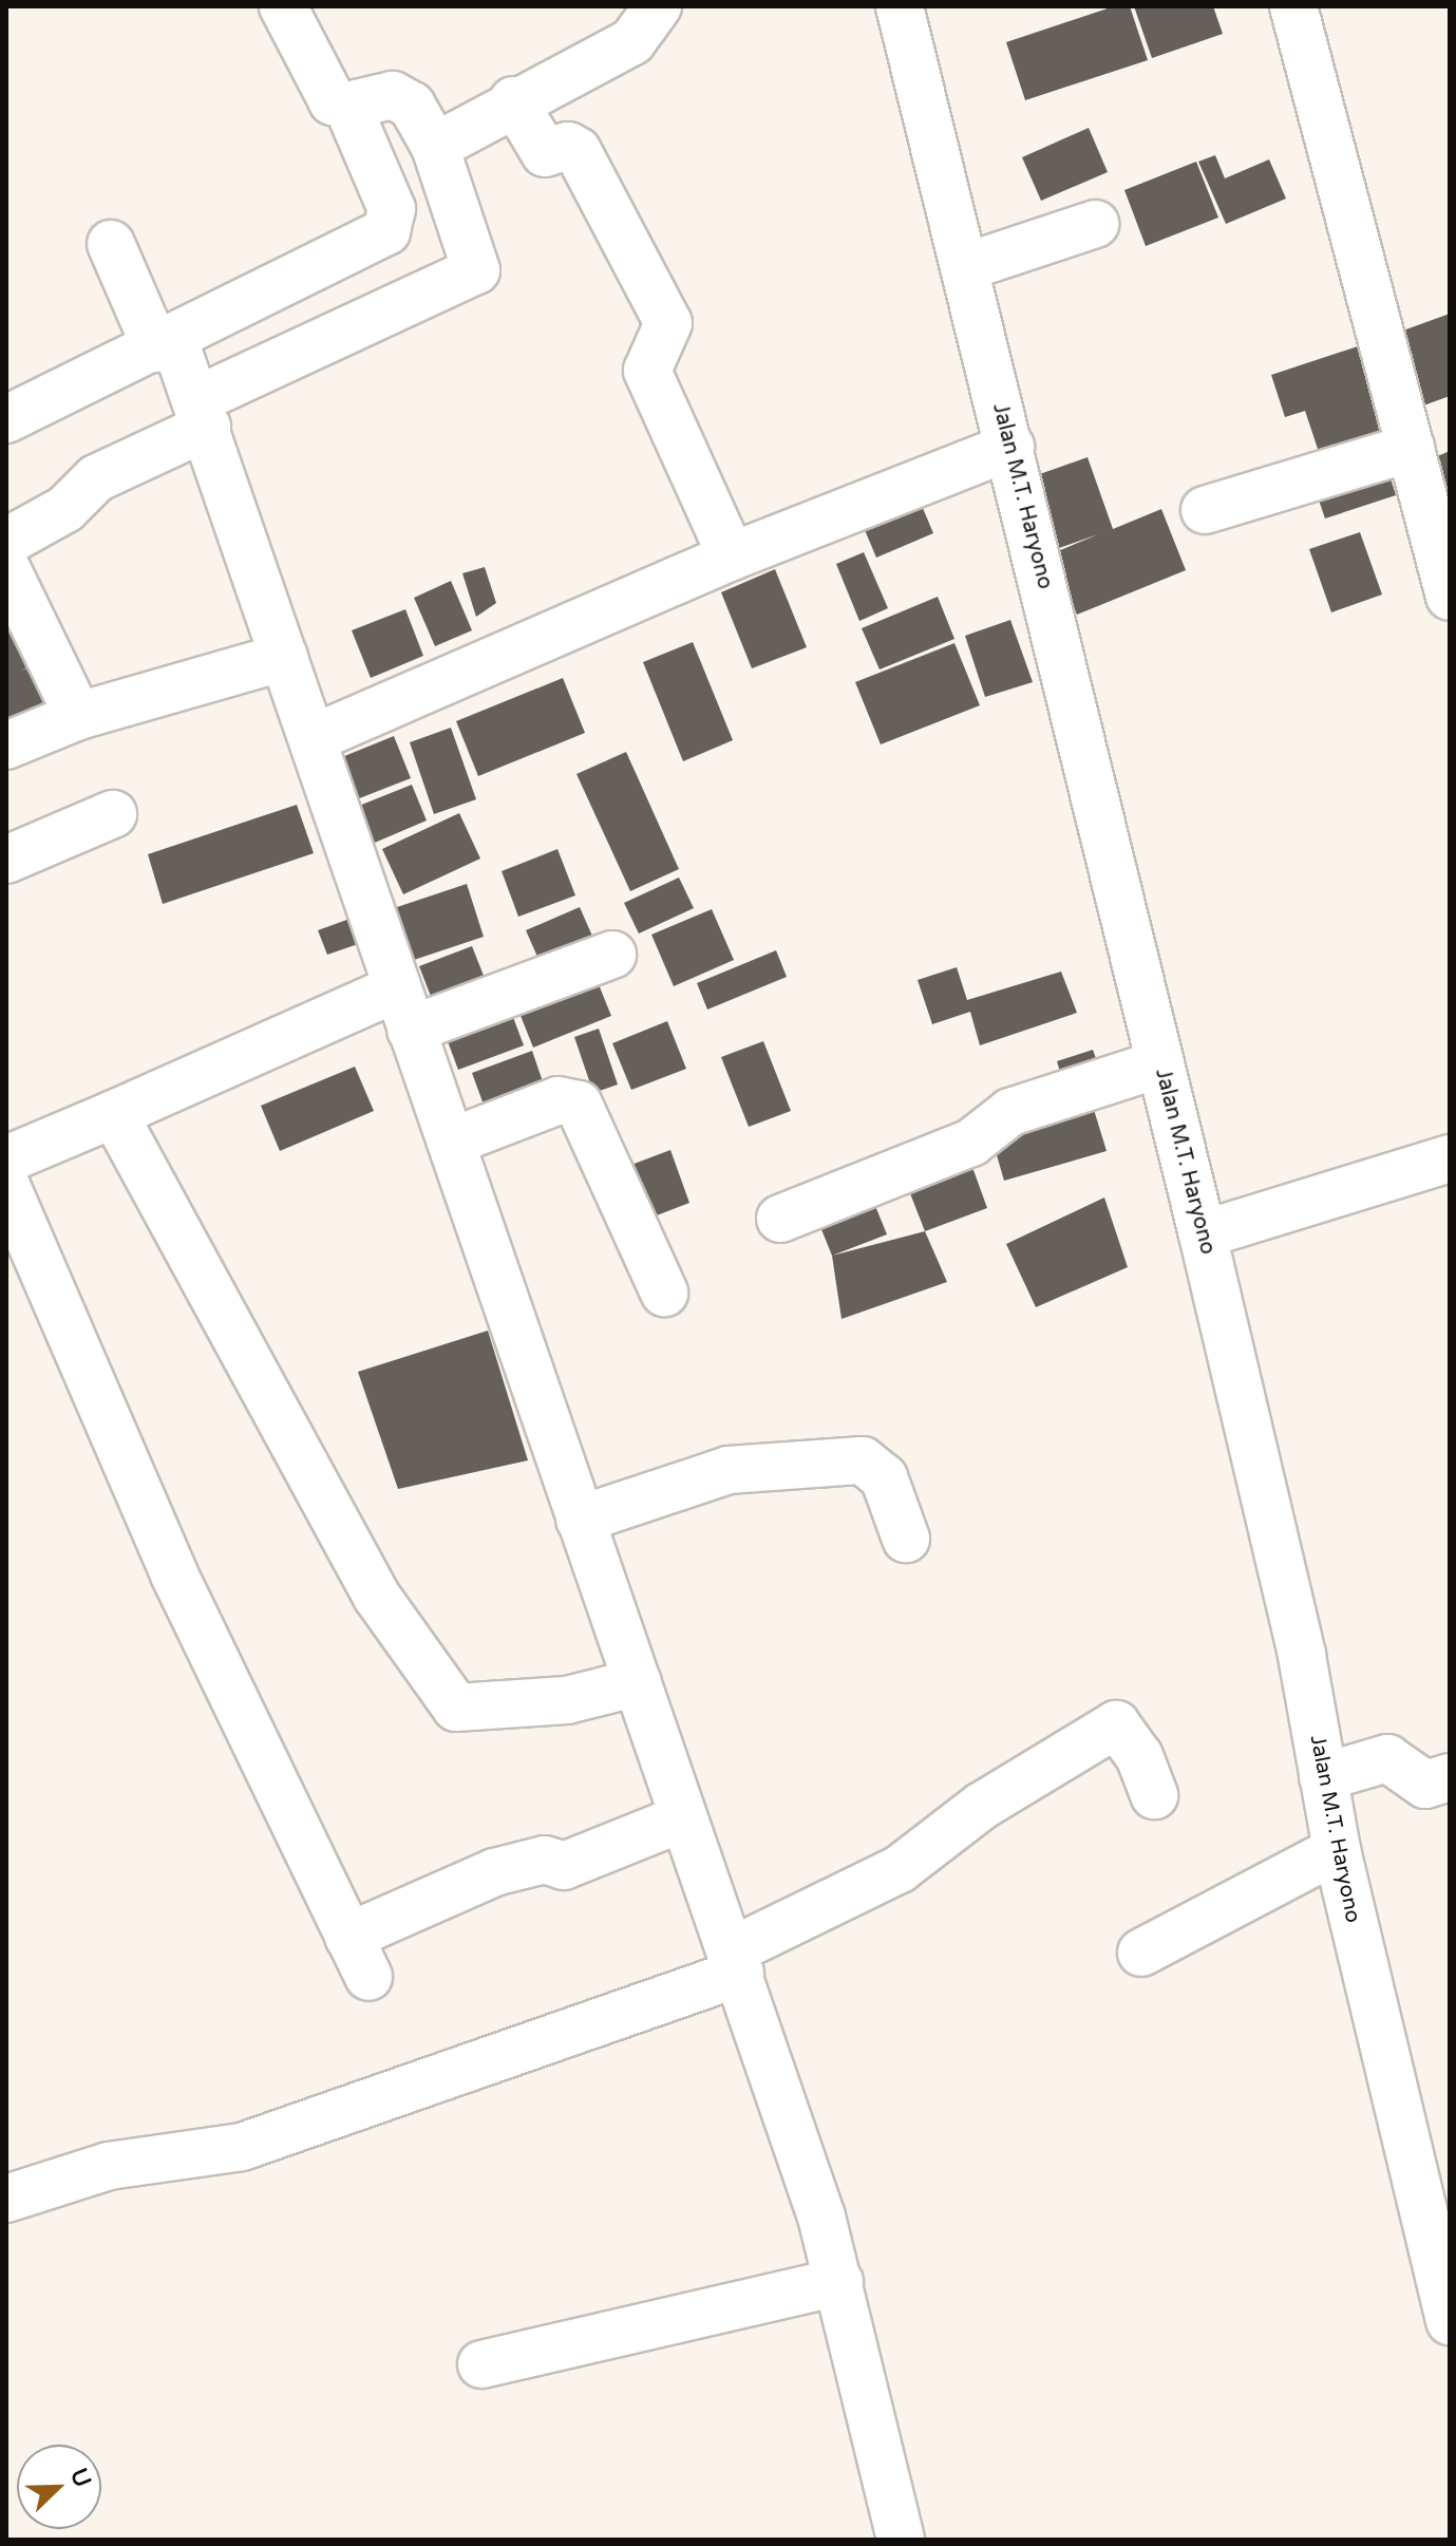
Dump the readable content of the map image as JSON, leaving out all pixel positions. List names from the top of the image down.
{
  "streets": {
    "street": ["Jalan M.T. Haryono"]
  },
  "north": "top right"
}
